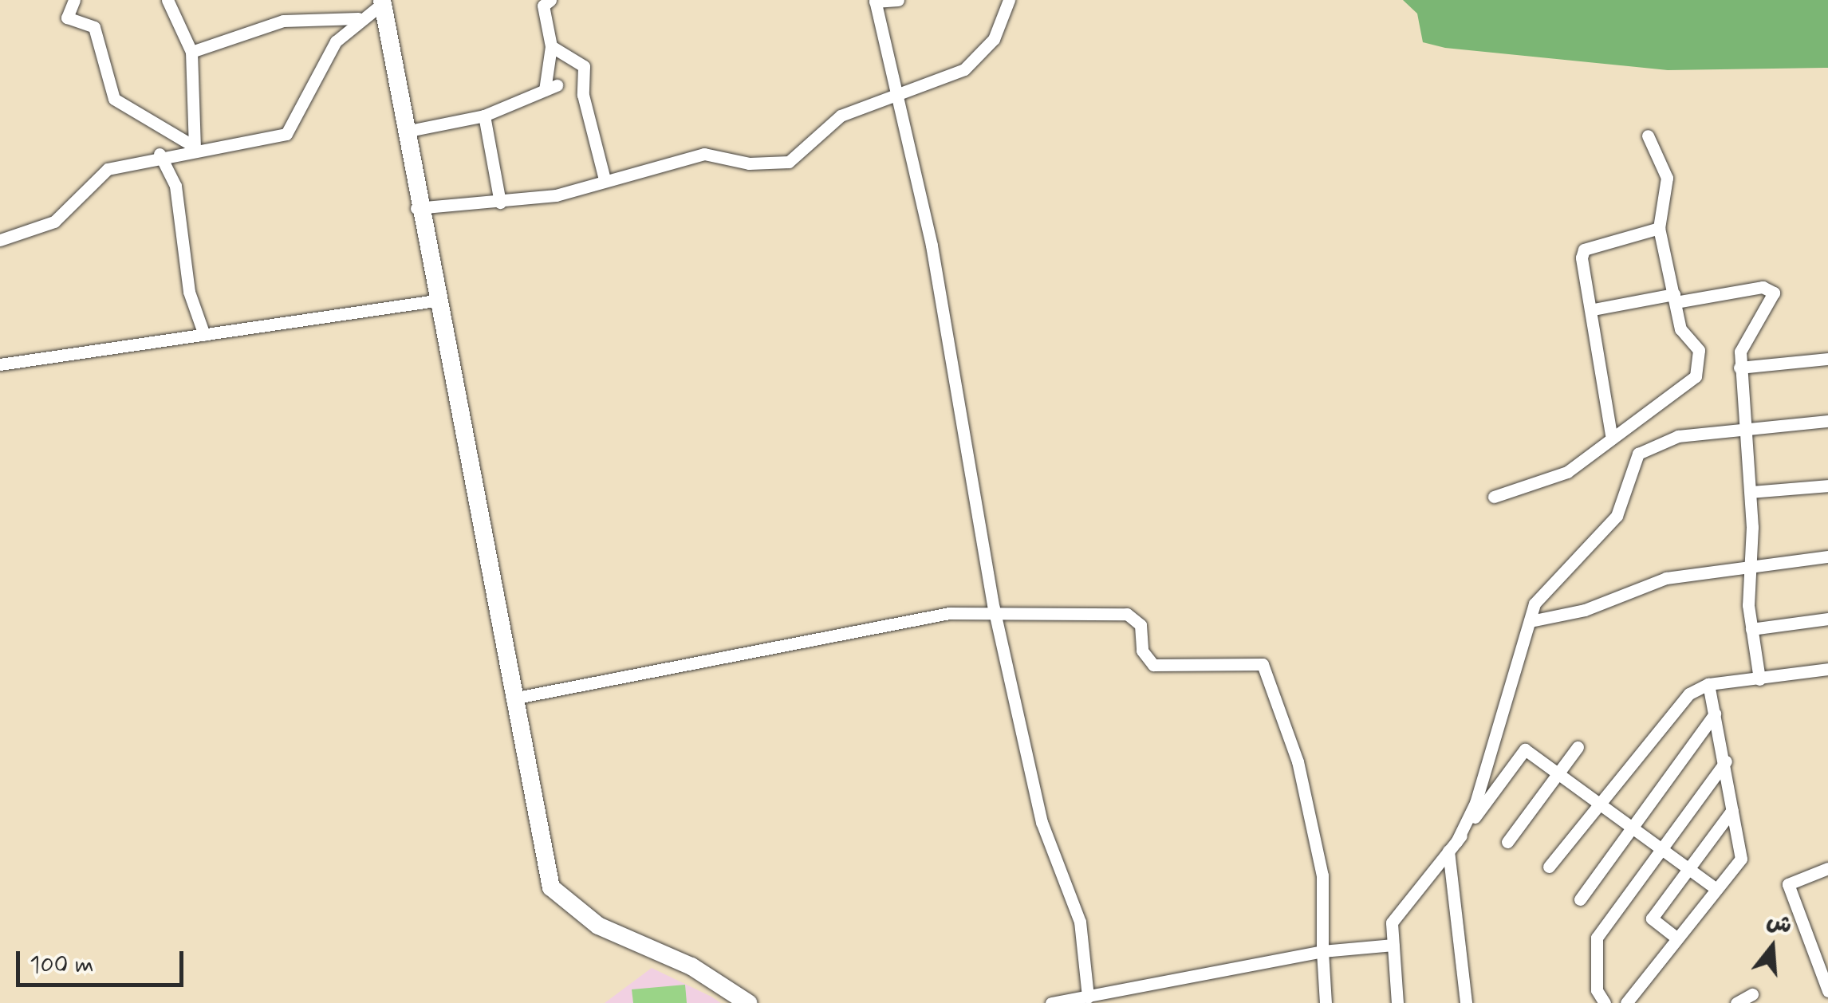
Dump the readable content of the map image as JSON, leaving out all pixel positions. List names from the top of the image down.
{
  "scale_bar": "100 m",
  "north": "top"
}
